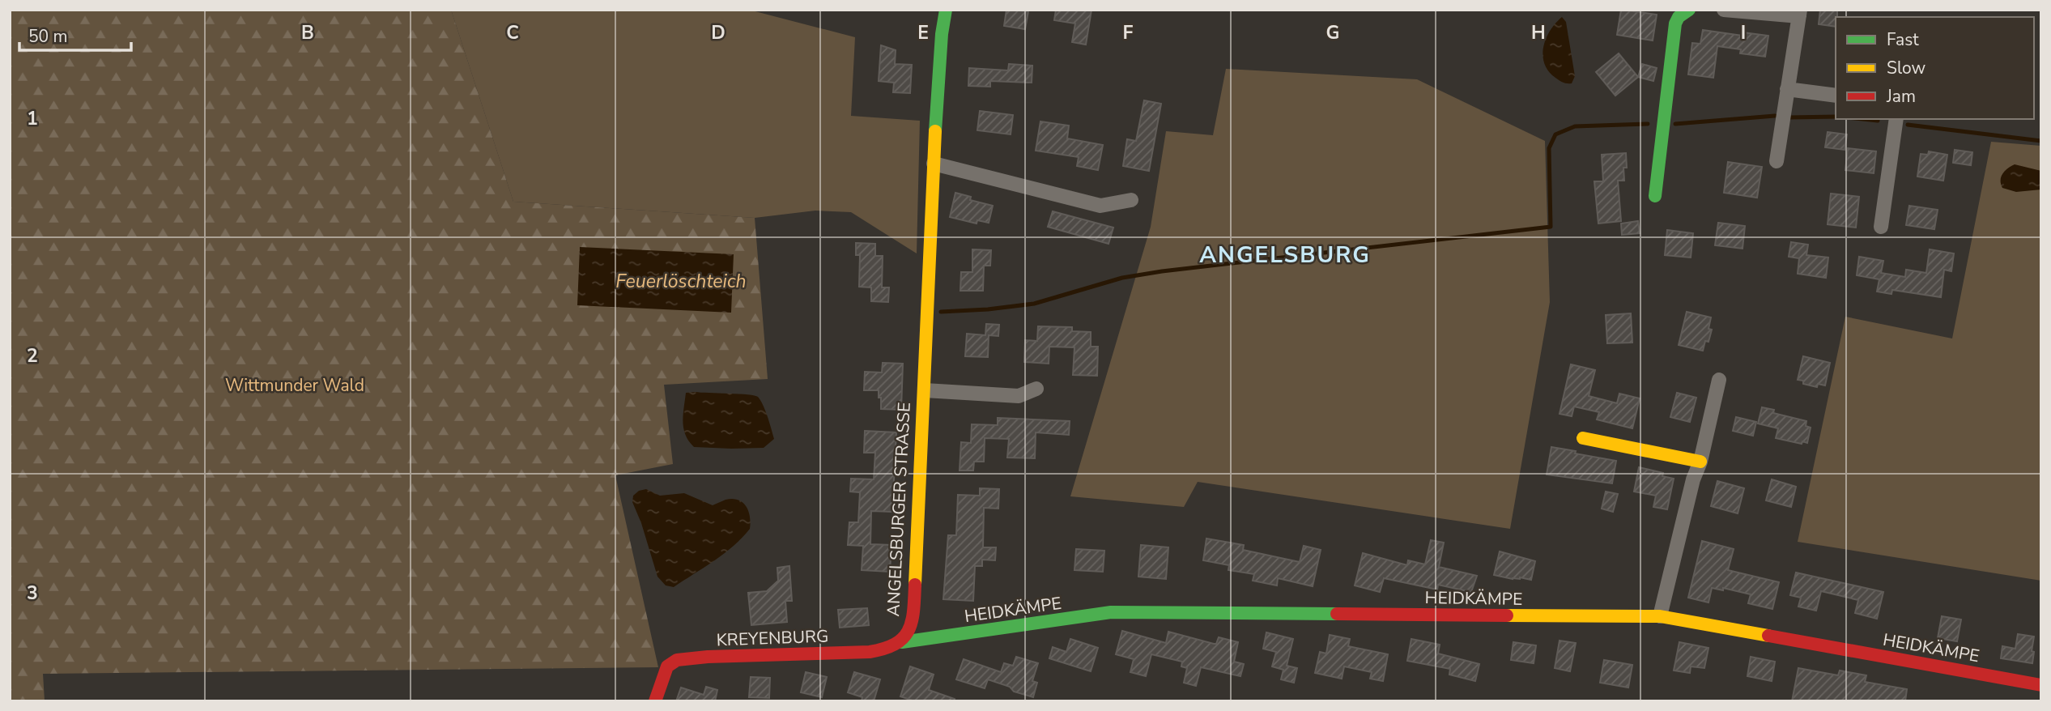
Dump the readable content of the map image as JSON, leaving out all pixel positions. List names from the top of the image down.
{
  "streets": {
    "street": ["ANGELSBURGER STRASSE", "HEIDKÄMPE", "KREYENBURG"]
  },
  "crossings": [
    ["ANGELSBURGER STRASSE", "HEIDKÄMPE"],
    ["ANGELSBURGER STRASSE", "KREYENBURG"],
    ["HEIDKÄMPE", "KREYENBURG"]
  ],
  "districts": ["ANGELSBURG"],
  "water": ["Feuerlöschteich"],
  "parks": ["Wittmunder Wald"],
  "legend": ["Fast", "Slow", "Jam"],
  "scale_bar": "50 m",
  "grid": {
    "columns": [
      "B",
      "C",
      "D",
      "E",
      "F",
      "G",
      "H",
      "I"
    ],
    "rows": ["1", "2", "3"]
  }
}
